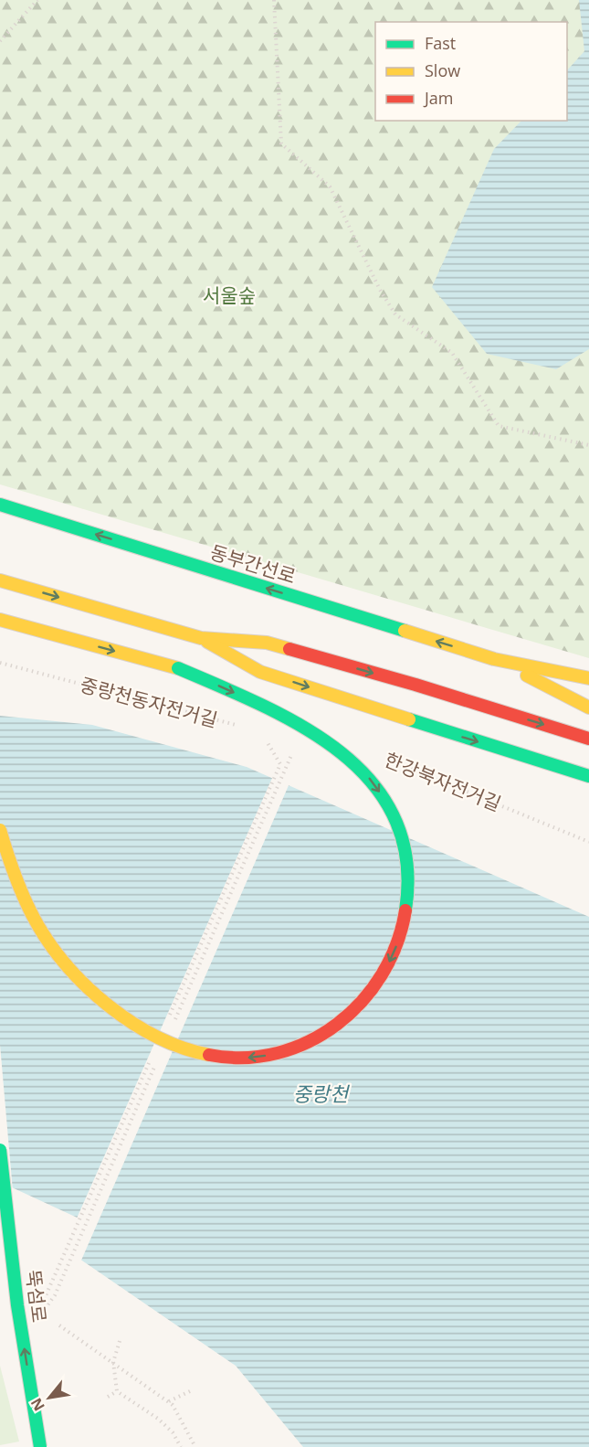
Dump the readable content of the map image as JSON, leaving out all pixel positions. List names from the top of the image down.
{
  "streets": {
    "main road": ["동부간선로", "뚝섬로"],
    "path": ["중랑천동자전거길", "한강북자전거길"]
  },
  "one_way": ["뚝섬로"],
  "water": ["중랑천"],
  "parks": ["서울숲"],
  "legend": ["Fast", "Slow", "Jam"],
  "north": "bottom left"
}
